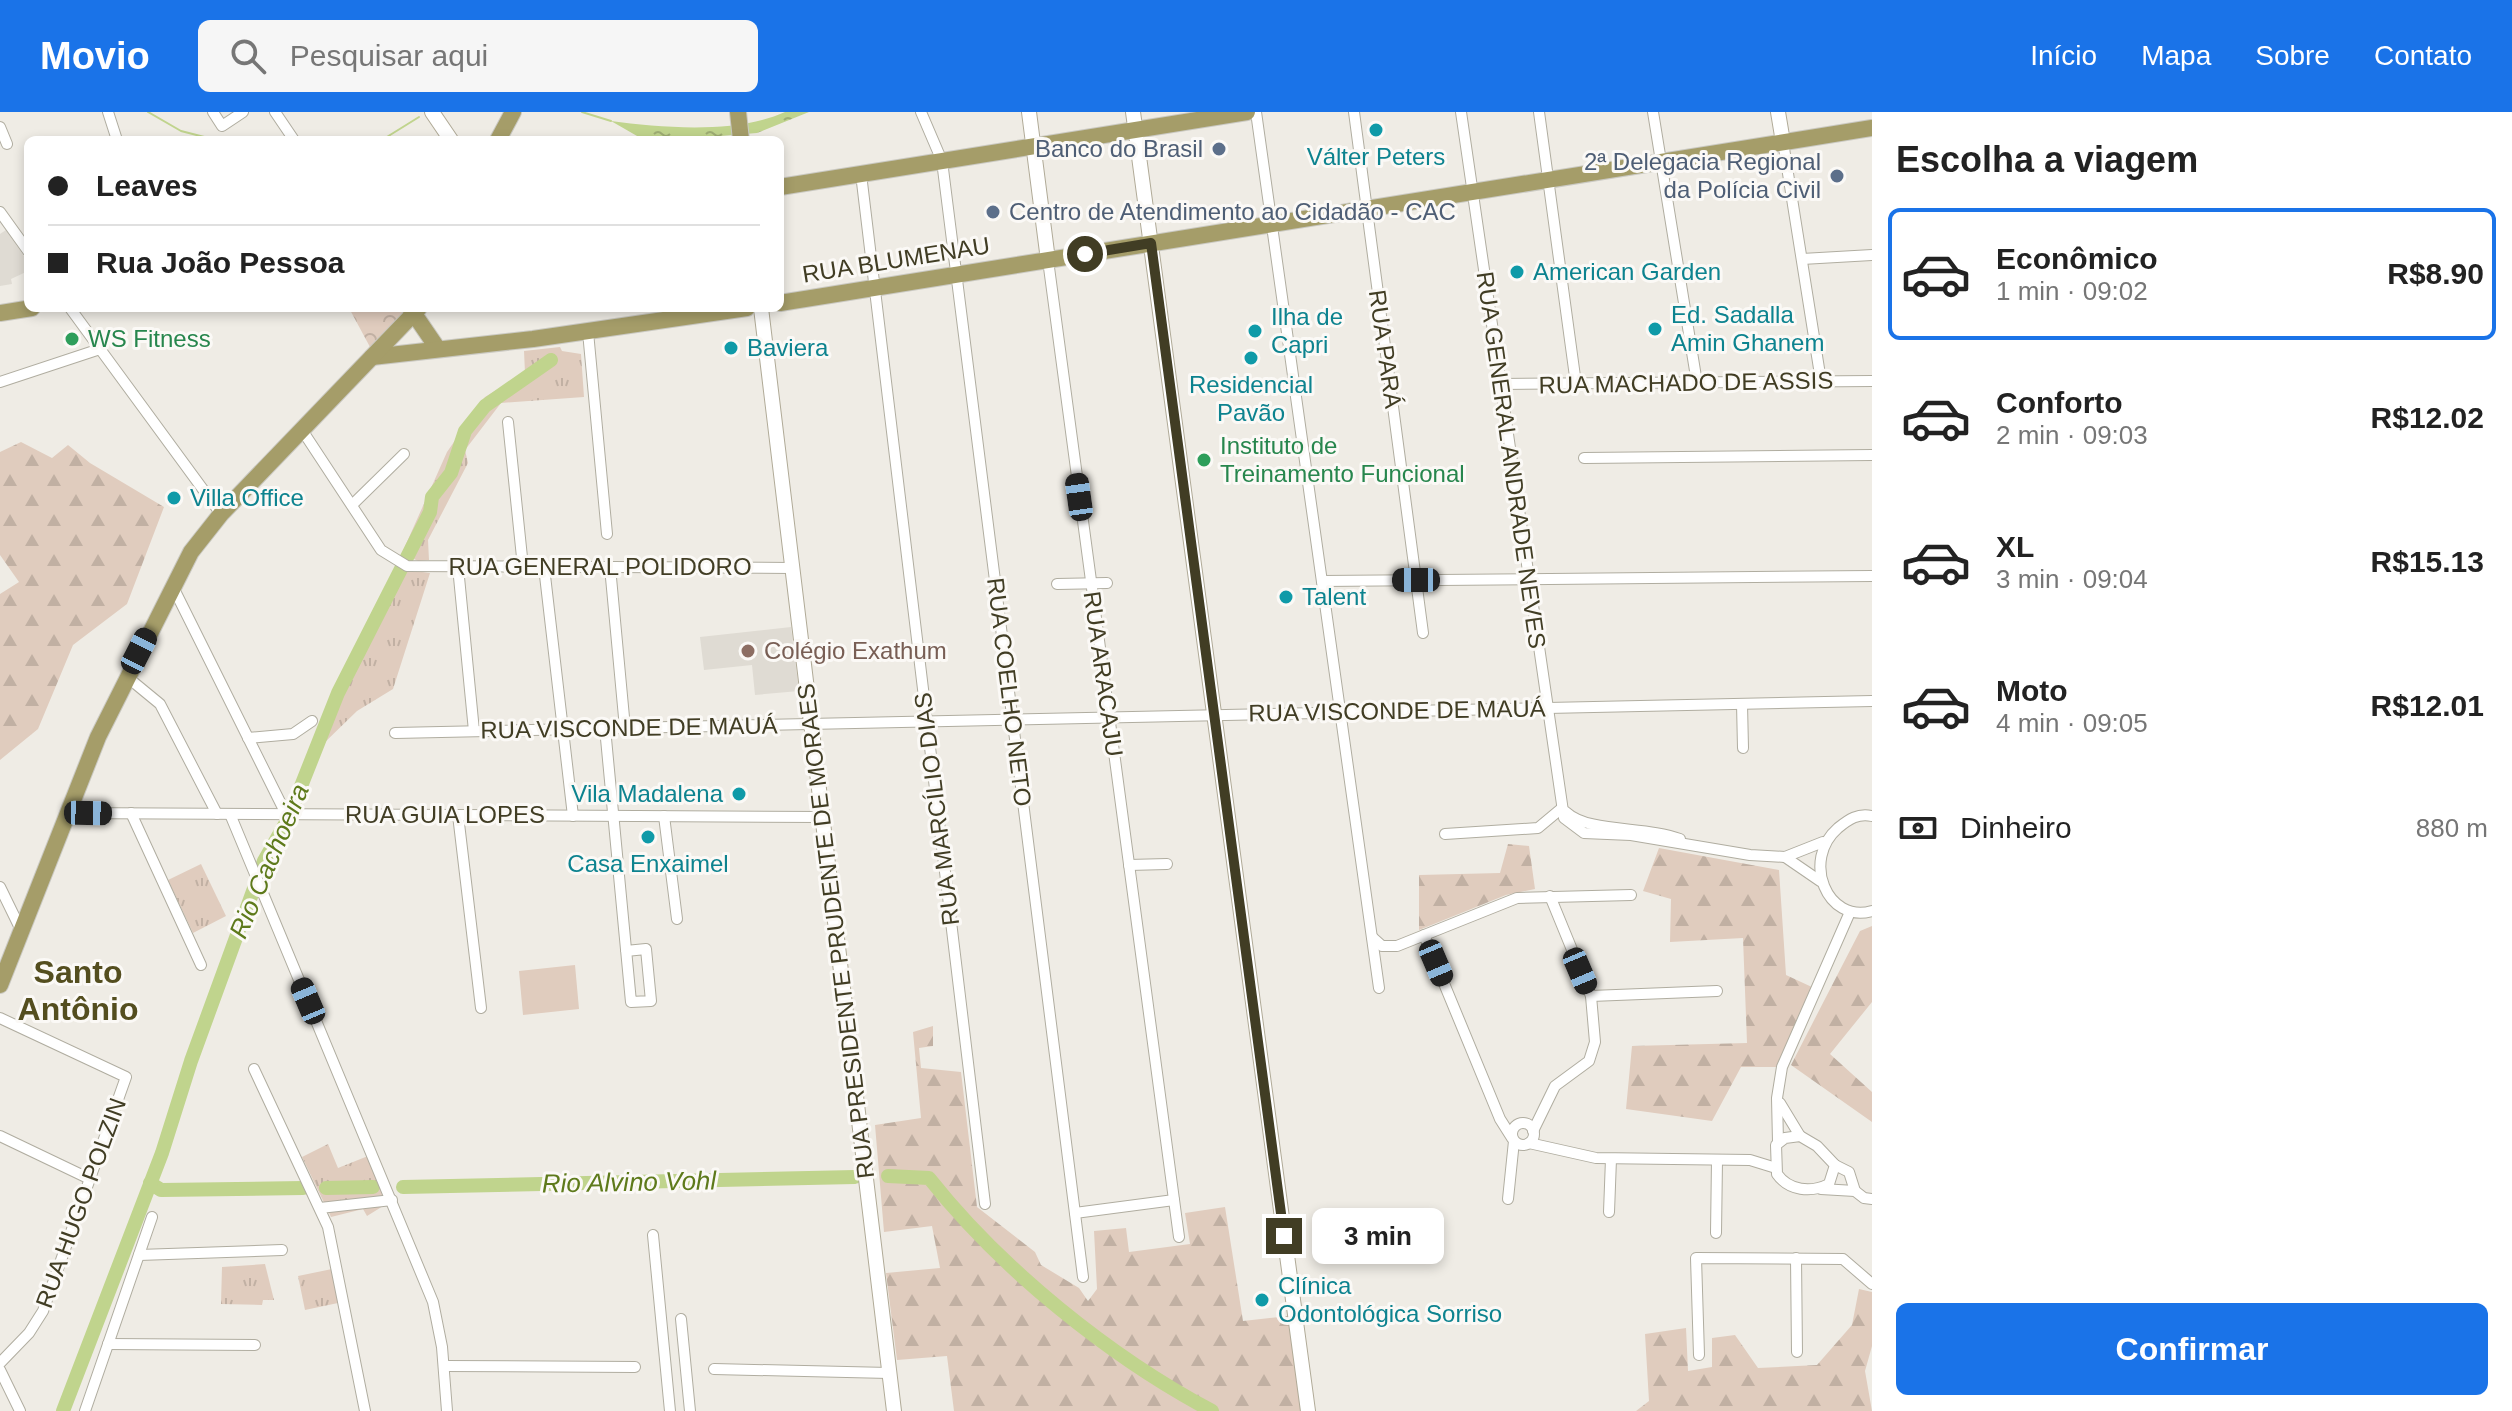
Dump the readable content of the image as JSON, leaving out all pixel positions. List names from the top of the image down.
{
  "streets": {
    "main road": ["RUA BLUMENAU"],
    "street": [
      "RUA PARÁ",
      "RUA MACHADO DE ASSIS",
      "RUA GENERAL ANDRADE NEVES",
      "RUA GENERAL POLIDORO",
      "RUA ARACAJU",
      "RUA COELHO NETO",
      "RUA VISCONDE DE MAUÁ",
      "RUA MARCÍLIO DIAS",
      "RUA GUIA LOPES",
      "RUA PRESIDENTE PRUDENTE DE MORAES",
      "RUA HUGO POLZIN"
    ]
  },
  "crossings": [
    ["RUA BLUMENAU", "RUA PARÁ"],
    ["RUA BLUMENAU", "RUA GENERAL ANDRADE NEVES"],
    ["RUA BLUMENAU", "RUA ARACAJU"],
    ["RUA BLUMENAU", "RUA COELHO NETO"],
    ["RUA BLUMENAU", "RUA MARCÍLIO DIAS"],
    ["RUA MACHADO DE ASSIS", "RUA GENERAL ANDRADE NEVES"],
    ["RUA GENERAL ANDRADE NEVES", "RUA VISCONDE DE MAUÁ"],
    ["RUA GENERAL POLIDORO", "RUA PRESIDENTE PRUDENTE DE MORAES"],
    ["RUA ARACAJU", "RUA VISCONDE DE MAUÁ"],
    ["RUA COELHO NETO", "RUA VISCONDE DE MAUÁ"],
    ["RUA VISCONDE DE MAUÁ", "RUA MARCÍLIO DIAS"],
    ["RUA VISCONDE DE MAUÁ", "RUA PRESIDENTE PRUDENTE DE MORAES"],
    ["RUA GUIA LOPES", "RUA PRESIDENTE PRUDENTE DE MORAES"]
  ],
  "districts": ["Santo Antônio"],
  "water": ["Rio Cachoeira", "Rio Alvino Vohl"],
  "places": [
    "Válter Peters",
    "Banco do Brasil",
    "2ª Delegacia Regional da Polícia Civil",
    "Centro de Atendimento ao Cidadão - CAC",
    "American Garden",
    "Ed. Sadalla Amin Ghanem",
    "Ilha de Capri",
    "WS Fitness",
    "Baviera",
    "Residencial Pavão",
    "Instituto de Treinamento Funcional",
    "Villa Office",
    "Talent",
    "Colégio Exathum",
    "Vila Madalena",
    "Casa Enxaimel",
    "Clínica Odontológica Sorriso"
  ],
  "page": {
    "header": "Movio",
    "search": "Pesquisar aqui",
    "nav": [
      "Início",
      "Mapa",
      "Sobre",
      "Contato"
    ],
    "heading": "Escolha a viagem",
    "banner": ["Leaves", "Rua João Pessoa"],
    "list": [
      {
        "name": "Econômico",
        "note": "1 min · 09:02",
        "value": "R$8.90"
      },
      {
        "name": "Conforto",
        "note": "2 min · 09:03",
        "value": "R$12.02"
      },
      {
        "name": "XL",
        "note": "3 min · 09:04",
        "value": "R$15.13"
      },
      {
        "name": "Moto",
        "note": "4 min · 09:05",
        "value": "R$12.01"
      }
    ],
    "pay": ["Dinheiro", "880 m"],
    "bubble": "3 min",
    "buttons": "Confirmar"
  }
}
